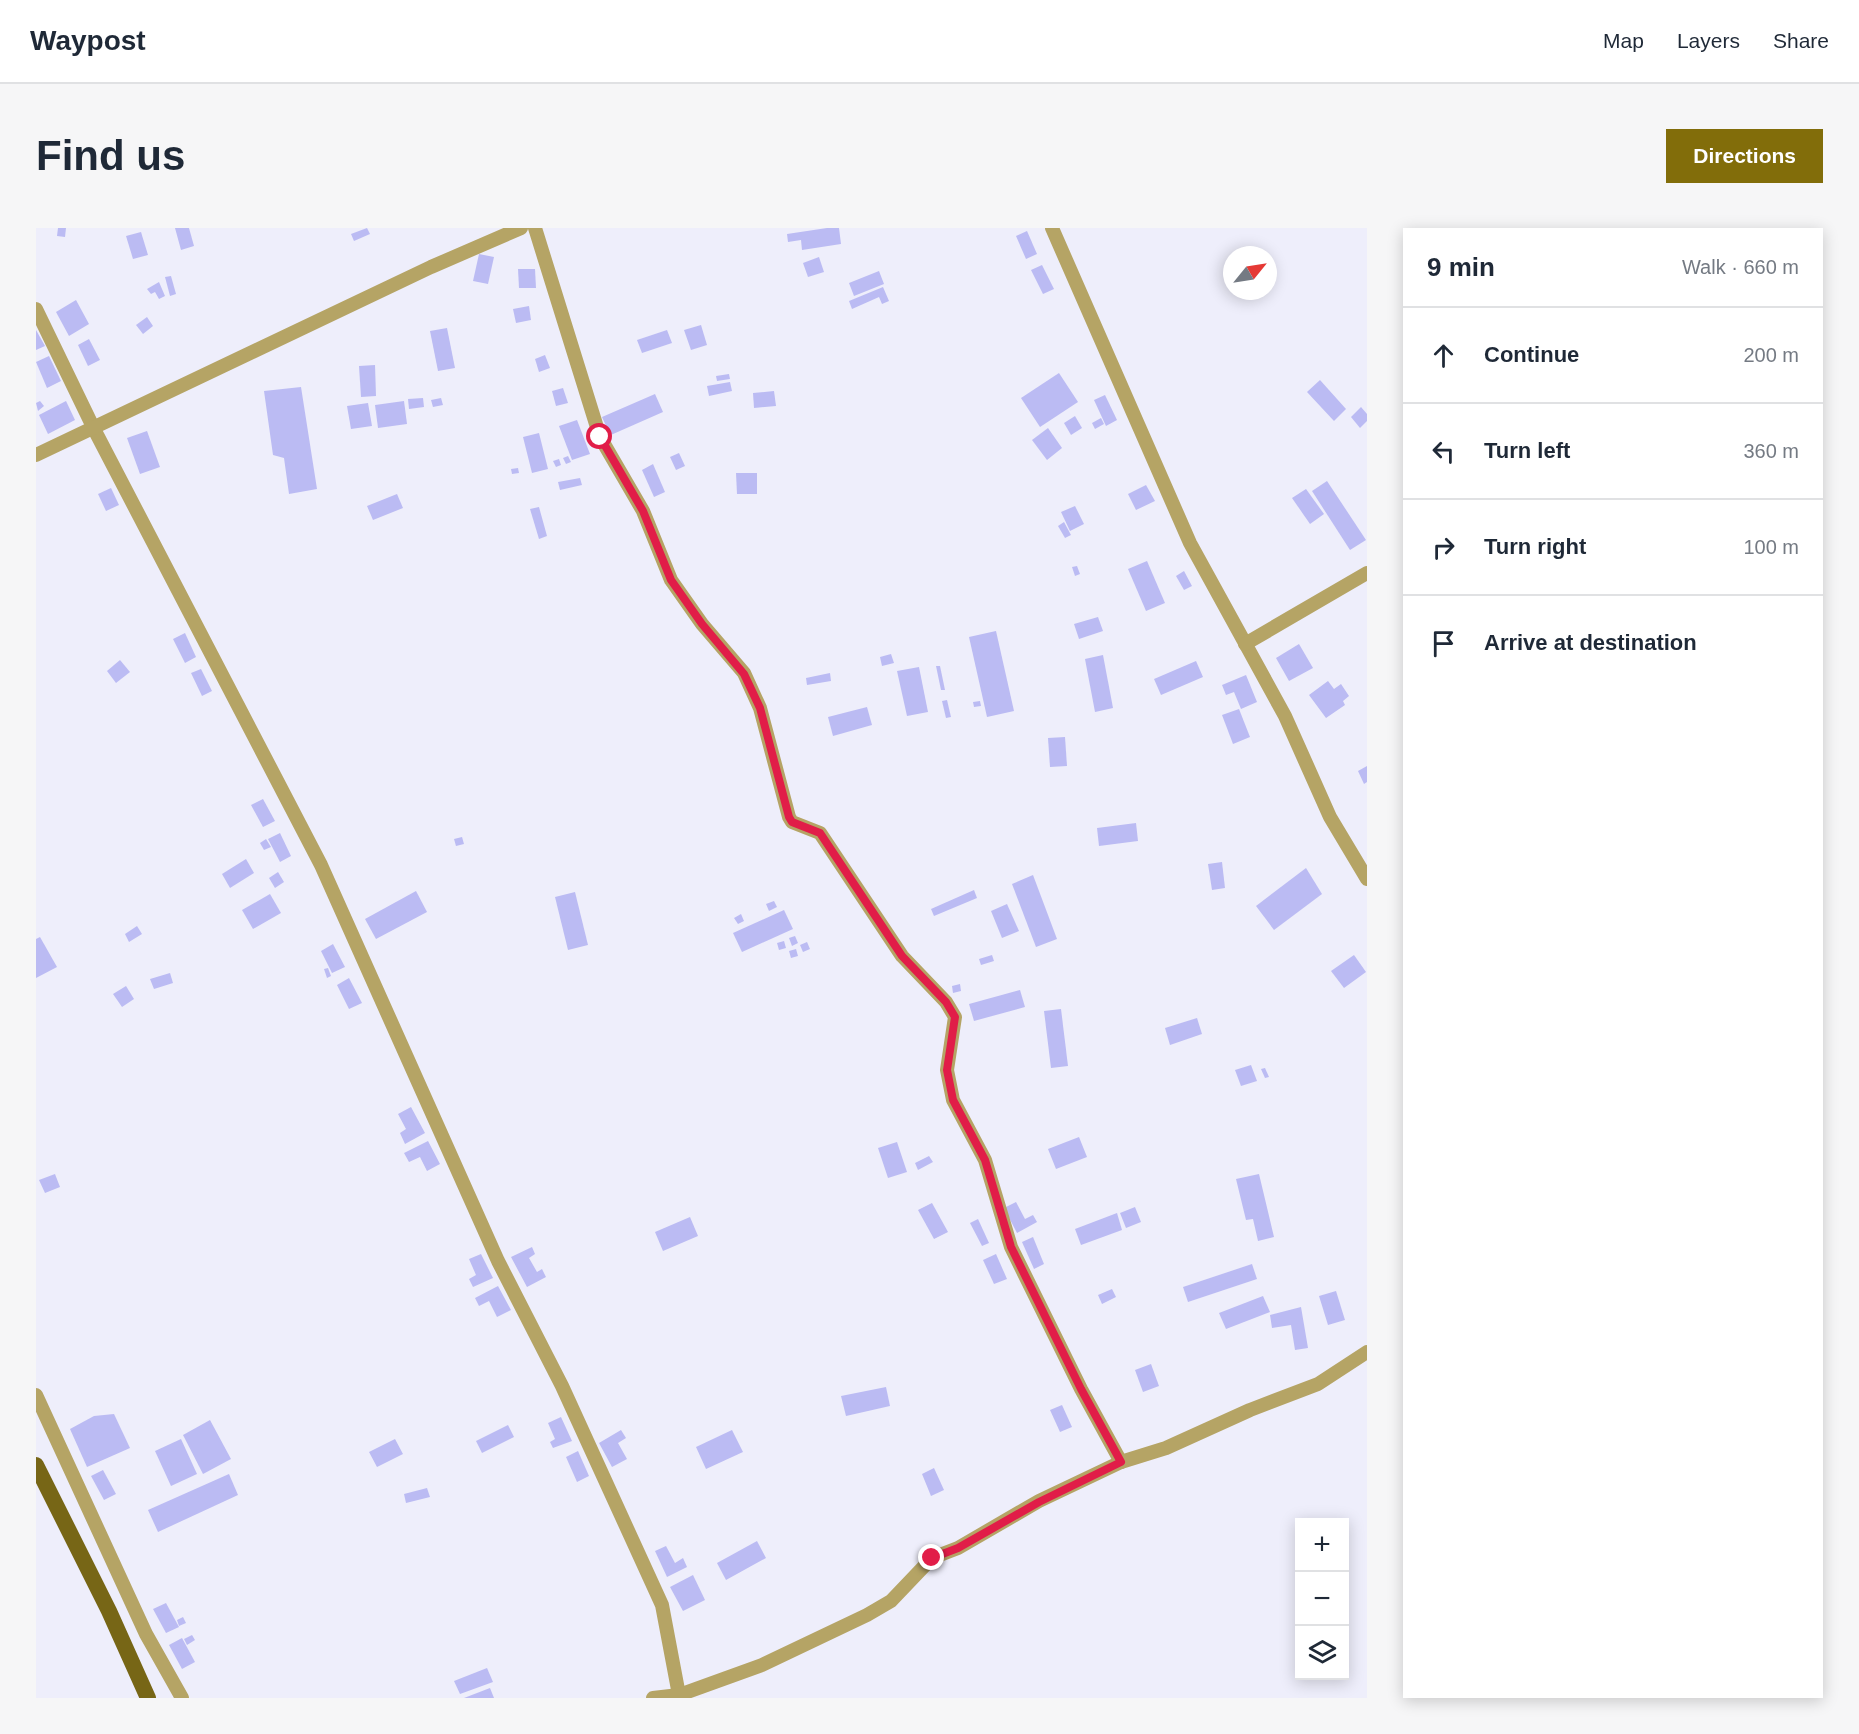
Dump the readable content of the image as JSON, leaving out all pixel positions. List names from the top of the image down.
{
  "north": "top right",
  "page": {
    "header": "Waypost",
    "nav": ["Map", "Layers", "Share"],
    "buttons": "Directions",
    "title": "Find us",
    "heading": ["9 min", "Walk · 660 m"],
    "list": [
      ["Continue", "200 m"],
      ["Turn left", "360 m"],
      ["Turn right", "100 m"],
      "Arrive at destination"
    ],
    "map_buttons": ["+", "−"]
  }
}
